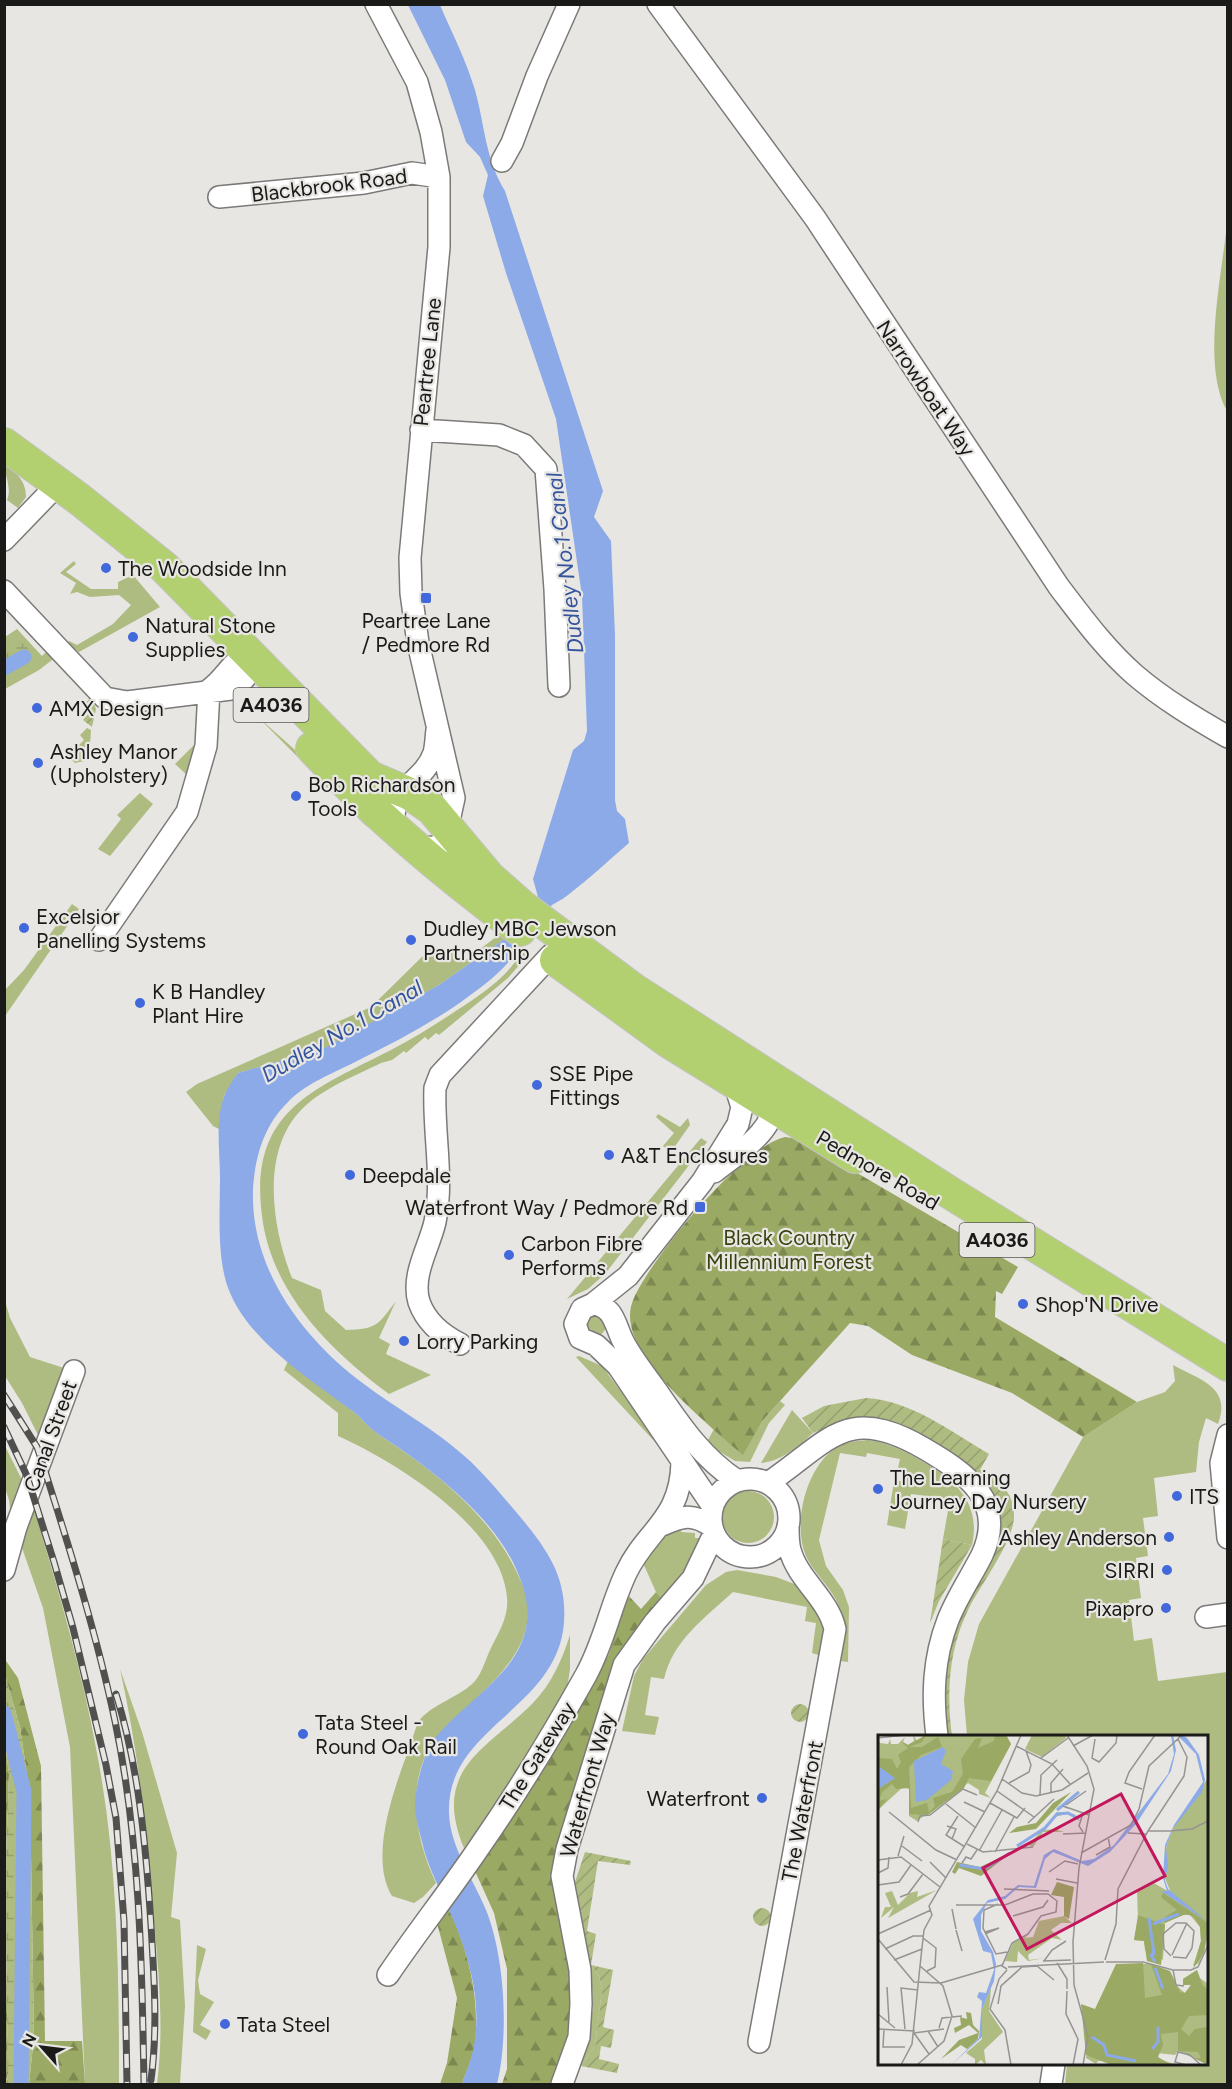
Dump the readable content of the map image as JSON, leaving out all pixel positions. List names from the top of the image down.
{
  "streets": {
    "highway": ["A4036", "Pedmore Road"],
    "street": [
      "Blackbrook Road",
      "Peartree Lane",
      "Narrowboat Way",
      "Canal Street",
      "The Gateway",
      "Waterfront Way",
      "The Waterfront"
    ]
  },
  "crossings": [
    ["Blackbrook Road", "Peartree Lane"],
    ["Peartree Lane", "A4036"],
    ["A4036", "Pedmore Road"],
    ["Waterfront Way", "The Waterfront"]
  ],
  "water": ["Dudley No.1 Canal"],
  "parks": ["Black Country Millennium Forest"],
  "places": {
    "other": [
      "The Woodside Inn",
      "Natural Stone Supplies",
      "AMX Design",
      "Ashley Manor (Upholstery)",
      "Bob Richardson Tools",
      "Excelsior Panelling Systems",
      "Dudley MBC Jewson Partnership",
      "K B Handley Plant Hire",
      "SSE Pipe Fittings",
      "A&T Enclosures",
      "Deepdale",
      "Carbon Fibre Performs",
      "Shop'N Drive",
      "Lorry Parking",
      "The Learning Journey Day Nursery",
      "ITS",
      "Ashley Anderson",
      "SIRRI",
      "Pixapro",
      "Tata Steel - Round Oak Rail",
      "Waterfront",
      "Tata Steel"
    ],
    "transit": ["Peartree Lane / Pedmore Rd", "Waterfront Way / Pedmore Rd"]
  },
  "north": "top left"
}
